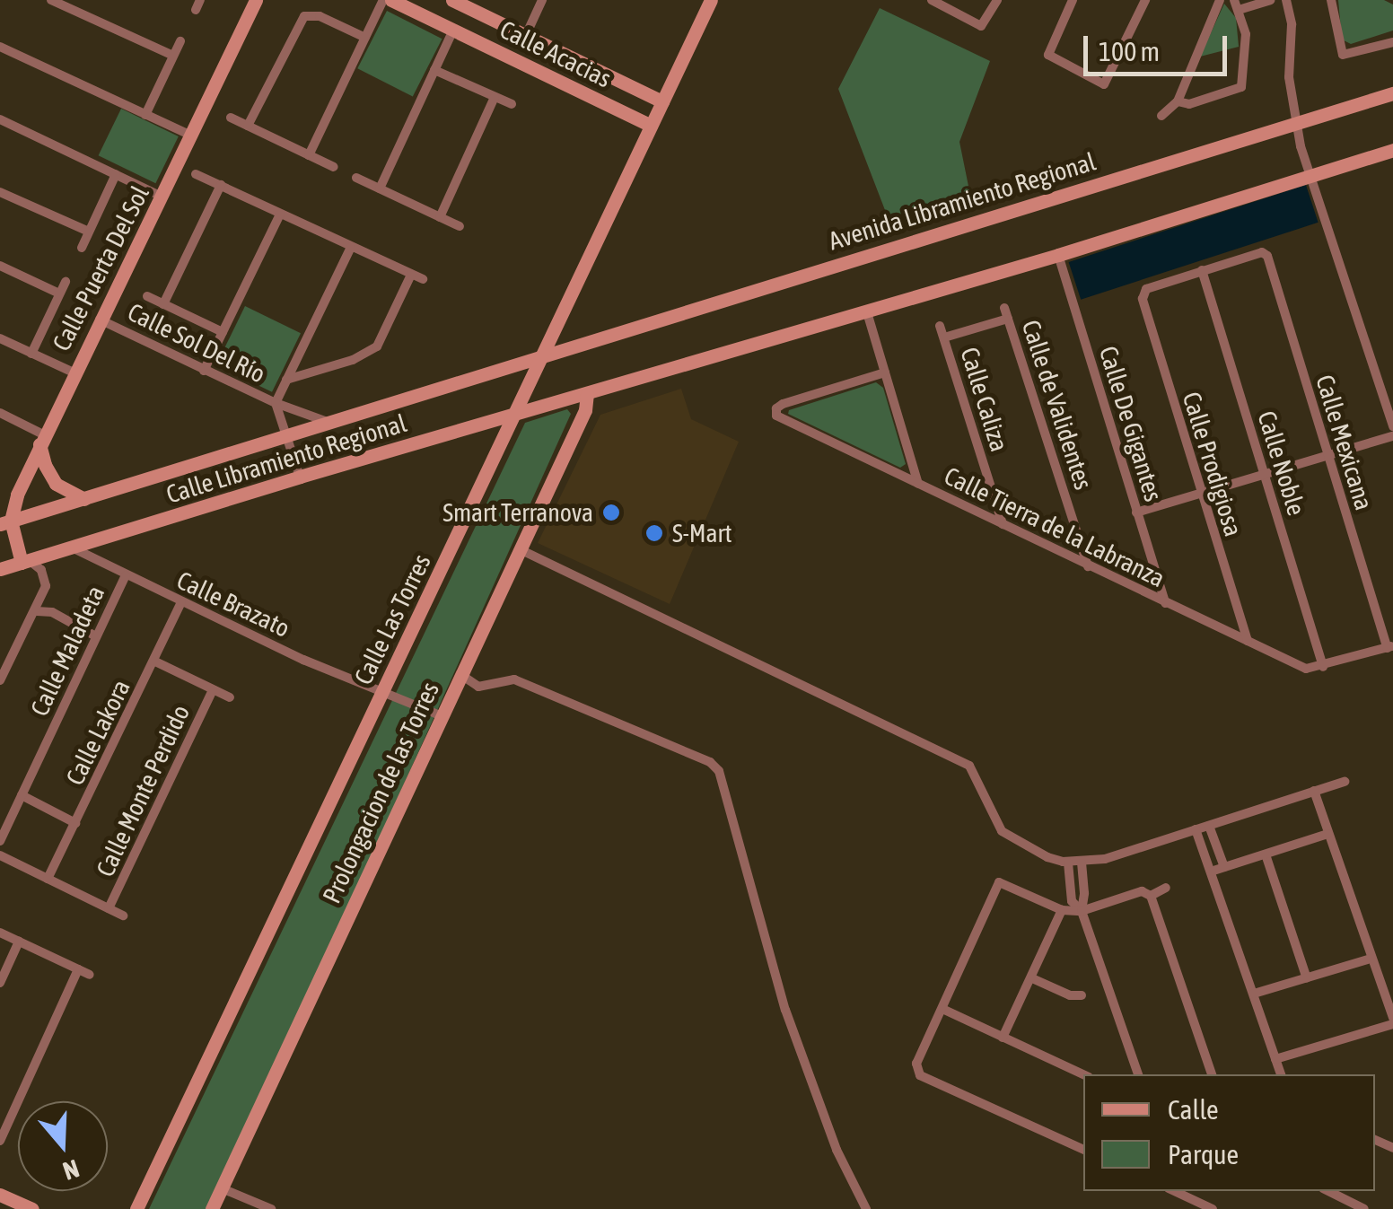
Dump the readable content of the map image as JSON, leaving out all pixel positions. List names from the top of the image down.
{
  "streets": {
    "street": [
      "Calle Acacias",
      "Avenida Libramiento Regional",
      "Calle Puerta Del Sol",
      "Calle Sol Del Río",
      "Calle Caliza",
      "Calle de Validentes",
      "Calle De Gigantes",
      "Calle Mexicana",
      "Calle Libramiento Regional",
      "Calle Noble",
      "Calle Prodigiosa",
      "Calle Tierra de la Labranza",
      "Calle Brazato",
      "Calle Las Torres",
      "Calle Maladeta",
      "Calle Lakora",
      "Calle Monte Perdido",
      "Prolongacion de las Torres"
    ]
  },
  "crossings": [
    ["Calle Acacias", "Calle Las Torres"],
    ["Avenida Libramiento Regional", "Calle Libramiento Regional"],
    ["Avenida Libramiento Regional", "Calle Las Torres"],
    ["Calle Puerta Del Sol", "Calle Sol Del Río"],
    ["Calle Puerta Del Sol", "Calle Libramiento Regional"],
    ["Calle Sol Del Río", "Calle Libramiento Regional"],
    ["Calle Caliza", "Calle de Validentes"],
    ["Calle Caliza", "Calle Tierra de la Labranza"],
    ["Calle de Validentes", "Calle Tierra de la Labranza"],
    ["Calle De Gigantes", "Calle Tierra de la Labranza"],
    ["Calle Mexicana", "Calle Noble"],
    ["Calle Mexicana", "Calle Prodigiosa"],
    ["Calle Libramiento Regional", "Calle Brazato"],
    ["Calle Libramiento Regional", "Calle Las Torres"],
    ["Calle Libramiento Regional", "Prolongacion de las Torres"],
    ["Calle Noble", "Calle Prodigiosa"],
    ["Calle Noble", "Calle Tierra de la Labranza"],
    ["Calle Prodigiosa", "Calle Tierra de la Labranza"],
    ["Calle Brazato", "Calle Las Torres"],
    ["Calle Brazato", "Calle Maladeta"],
    ["Calle Brazato", "Calle Lakora"],
    ["Calle Brazato", "Prolongacion de las Torres"]
  ],
  "places": ["Smart Terranova", "S-Mart"],
  "legend": ["Calle", "Parque"],
  "scale_bar": "100 m",
  "north": "bottom"
}
